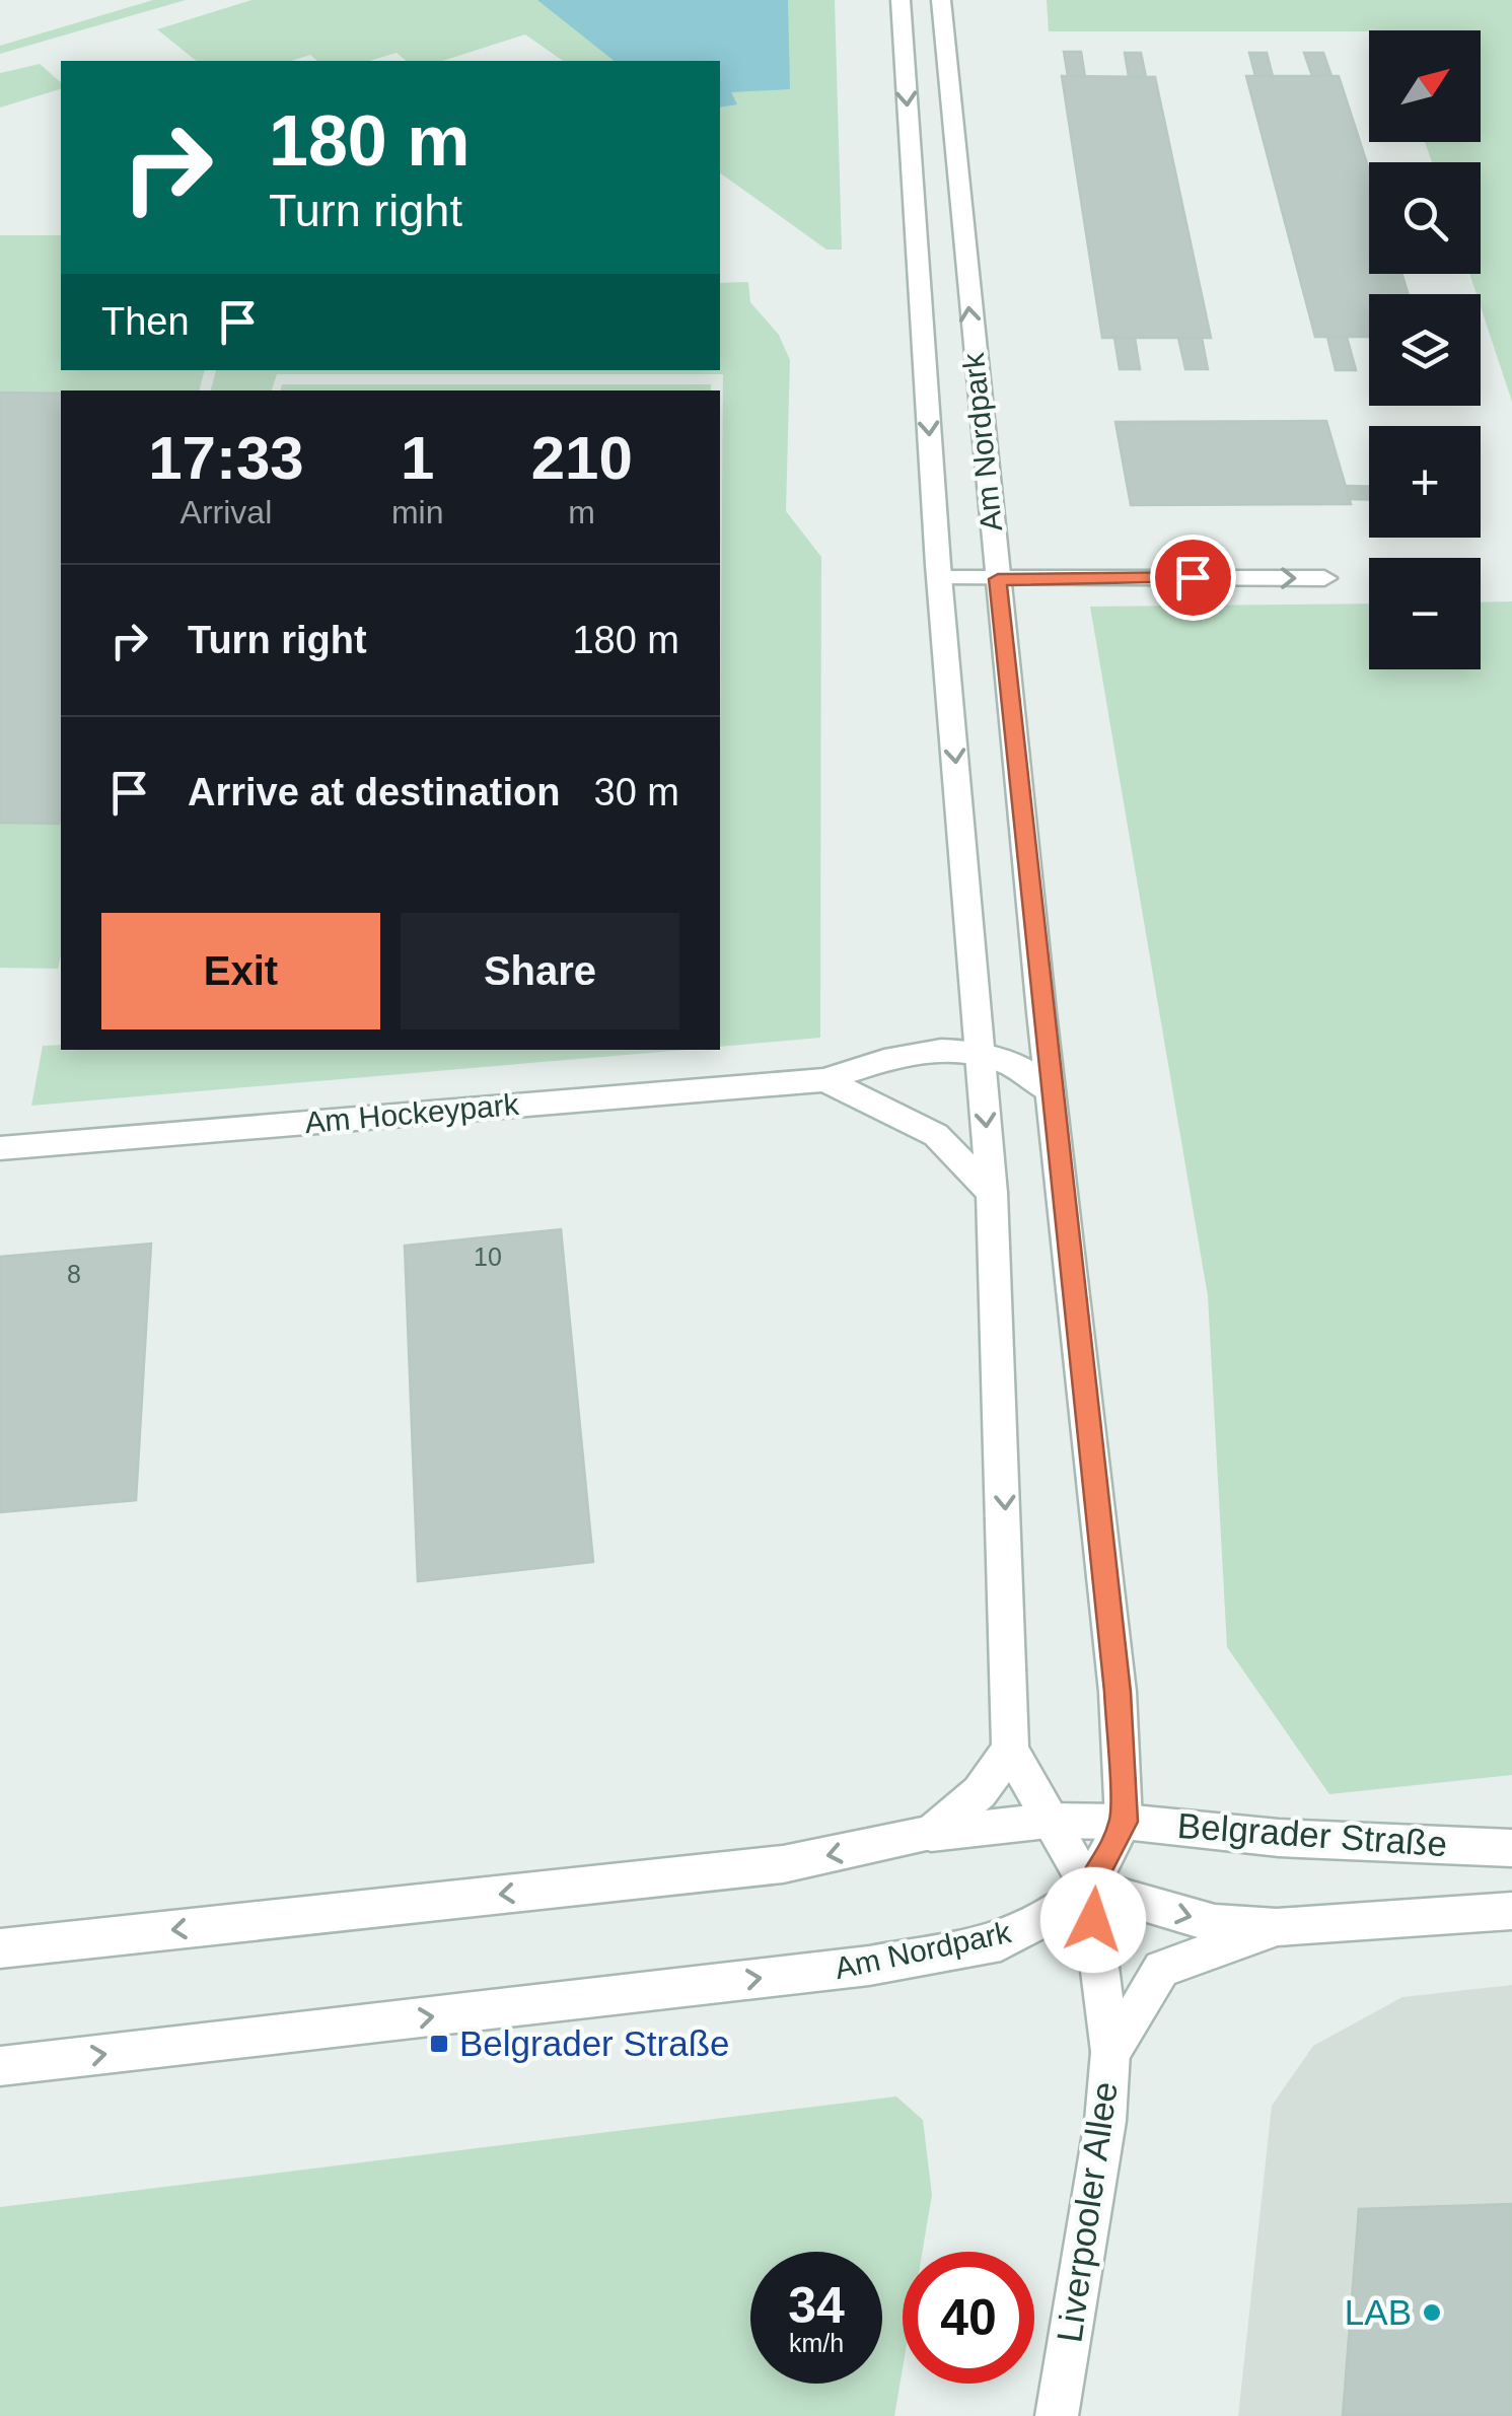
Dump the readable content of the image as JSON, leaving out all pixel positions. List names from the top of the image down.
{
  "streets": {
    "street": [
      "Am Nordpark",
      "Am Hockeypark",
      "Belgrader Straße",
      "Liverpooler Allee"
    ]
  },
  "crossings": [
    ["Am Nordpark", "Am Hockeypark"],
    ["Am Nordpark", "Belgrader Straße"],
    ["Am Nordpark", "Liverpooler Allee"]
  ],
  "places": {
    "transit": ["Belgrader Straße"],
    "other": ["LAB"]
  },
  "house_numbers": ["10", "8"],
  "north": "top right",
  "page": {
    "map_buttons": ["+", "−"],
    "turn": ["180 m", "Turn right"],
    "then": "Then",
    "eta": [
      "17:33",
      "Arrival",
      "1",
      "min",
      "210",
      "m"
    ],
    "list": [
      {
        "name": "Turn right",
        "value": "180 m"
      },
      {
        "name": "Arrive at destination",
        "value": "30 m"
      }
    ],
    "buttons": ["Exit", "Share"],
    "speed": "34 km/h",
    "limit": "40"
  }
}
